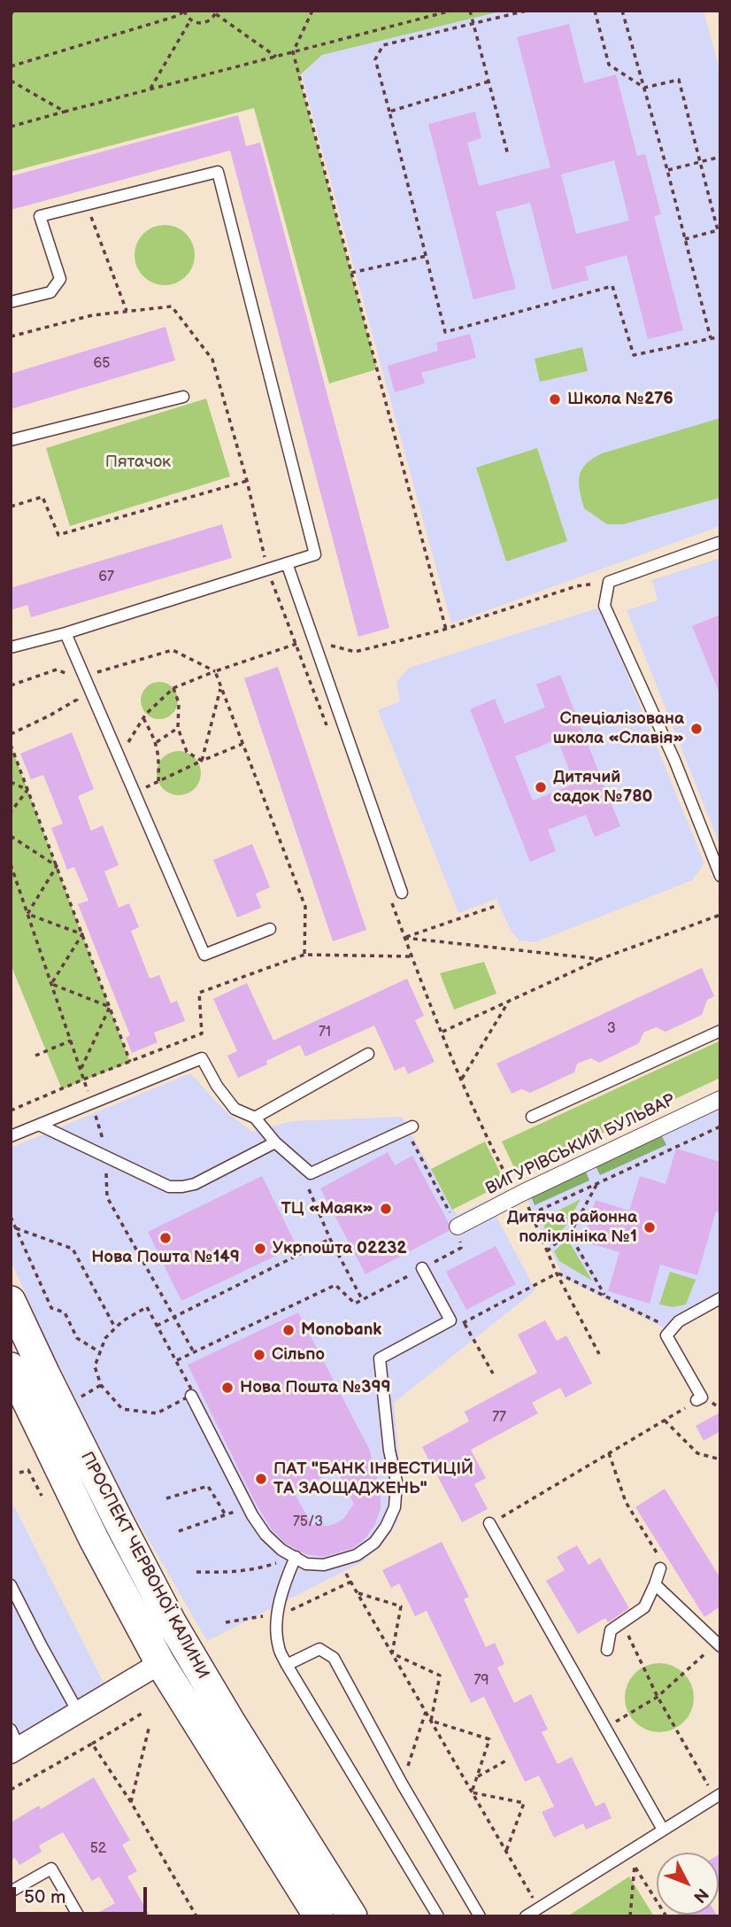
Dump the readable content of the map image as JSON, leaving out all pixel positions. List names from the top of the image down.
{
  "streets": {
    "main road": ["ПРОСПЕКТ ЧЕРВОНОЇ КАЛИНИ"],
    "street": ["ВИГУРІВСЬКИЙ БУЛЬВАР"]
  },
  "parks": ["Пятачок"],
  "places": [
    "Школа №276",
    "Спеціалізована школа «Славія»",
    "Дитячий садок №780",
    "ТЦ «Маяк»",
    "Дитяча районна поліклініка №1",
    "Нова Пошта №149",
    "Укрпошта 02232",
    "Monobank",
    "Сільпо",
    "Нова Пошта №399",
    "ПАТ \"БАНК ІНВЕСТИЦІЙ ТА ЗАОЩАДЖЕНЬ\""
  ],
  "house_numbers": [
    "65",
    "67",
    "3",
    "71",
    "77",
    "75/3",
    "79",
    "52"
  ],
  "scale_bar": "50 m",
  "north": "bottom right"
}
